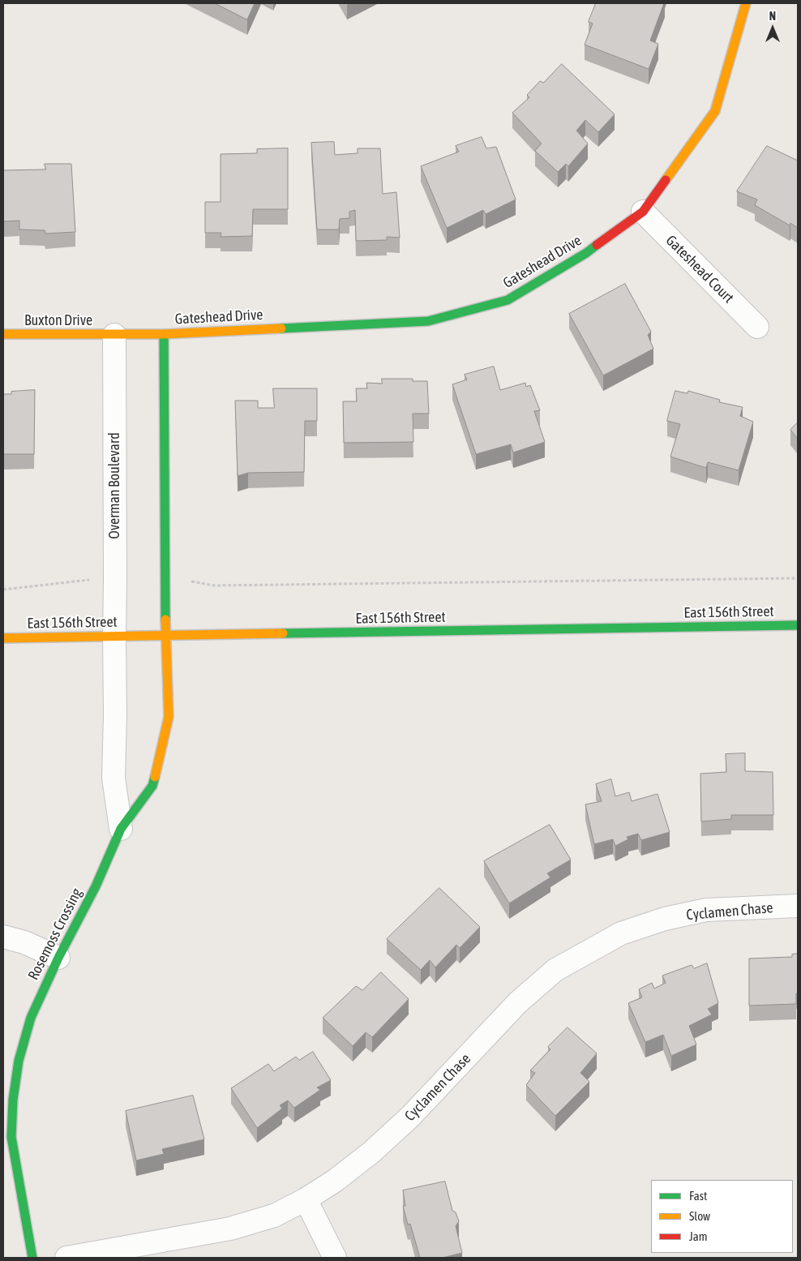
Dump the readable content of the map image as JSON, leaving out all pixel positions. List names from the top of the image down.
{
  "streets": {
    "street": [
      "Gateshead Drive",
      "Gateshead Court",
      "Buxton Drive",
      "Overman Boulevard",
      "East 156th Street",
      "Cyclamen Chase",
      "Rosemoss Crossing"
    ]
  },
  "crossings": [
    ["Gateshead Drive", "Gateshead Court"],
    ["Gateshead Drive", "Buxton Drive"],
    ["Gateshead Drive", "Overman Boulevard"],
    ["Gateshead Drive", "Rosemoss Crossing"],
    ["Buxton Drive", "Overman Boulevard"],
    ["Overman Boulevard", "East 156th Street"],
    ["Overman Boulevard", "Rosemoss Crossing"],
    ["East 156th Street", "Rosemoss Crossing"]
  ],
  "legend": ["Fast", "Slow", "Jam"],
  "north": "top"
}
